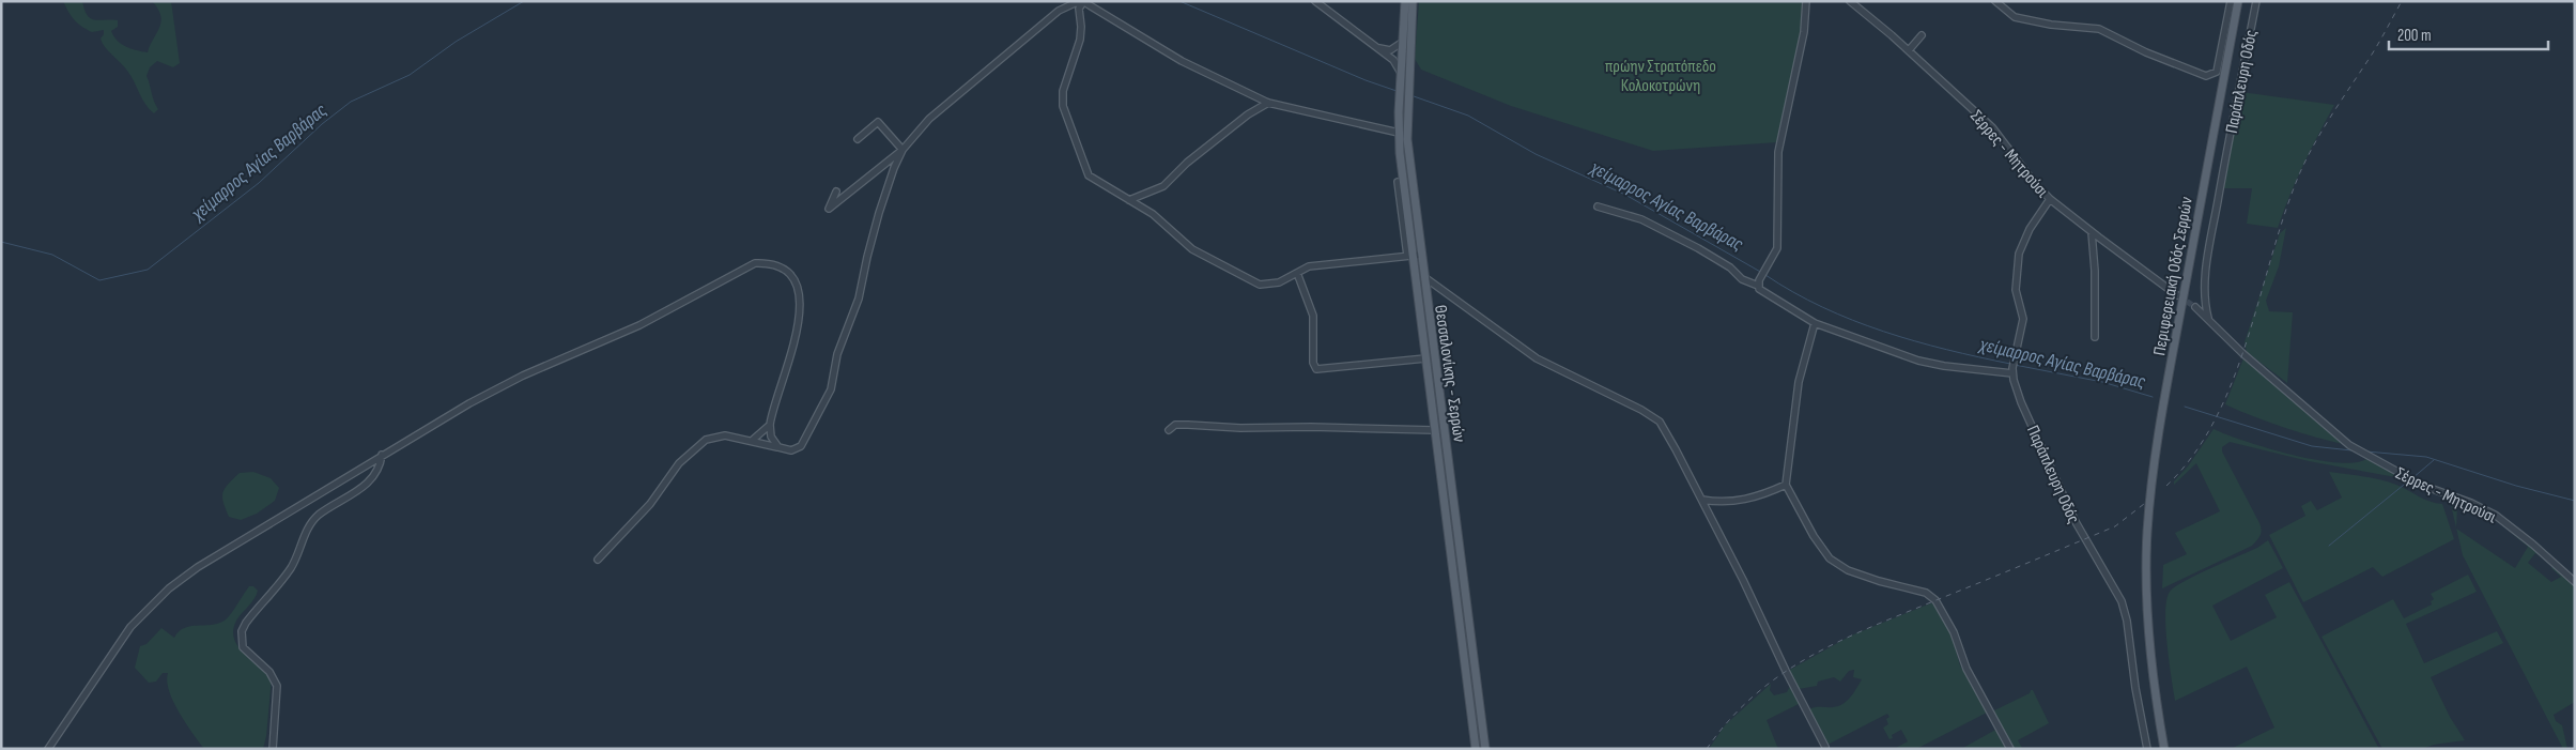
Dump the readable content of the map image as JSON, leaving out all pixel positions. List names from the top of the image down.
{
  "streets": {
    "main road": ["Περιφερειακή Οδός Σερρών", "Θεσσαλονίκης - Σερρών"],
    "street": ["Παράπλευρη Οδός", "Σέρρες - Μητρούσι"]
  },
  "crossings": [
    ["Παράπλευρη Οδός", "Σέρρες - Μητρούσι"]
  ],
  "water": ["χείμαρρος Αγίας Βαρβάρας"],
  "parks": ["πρώην Στρατόπεδο Κολοκοτρώνη"],
  "scale_bar": "200 m"
}
